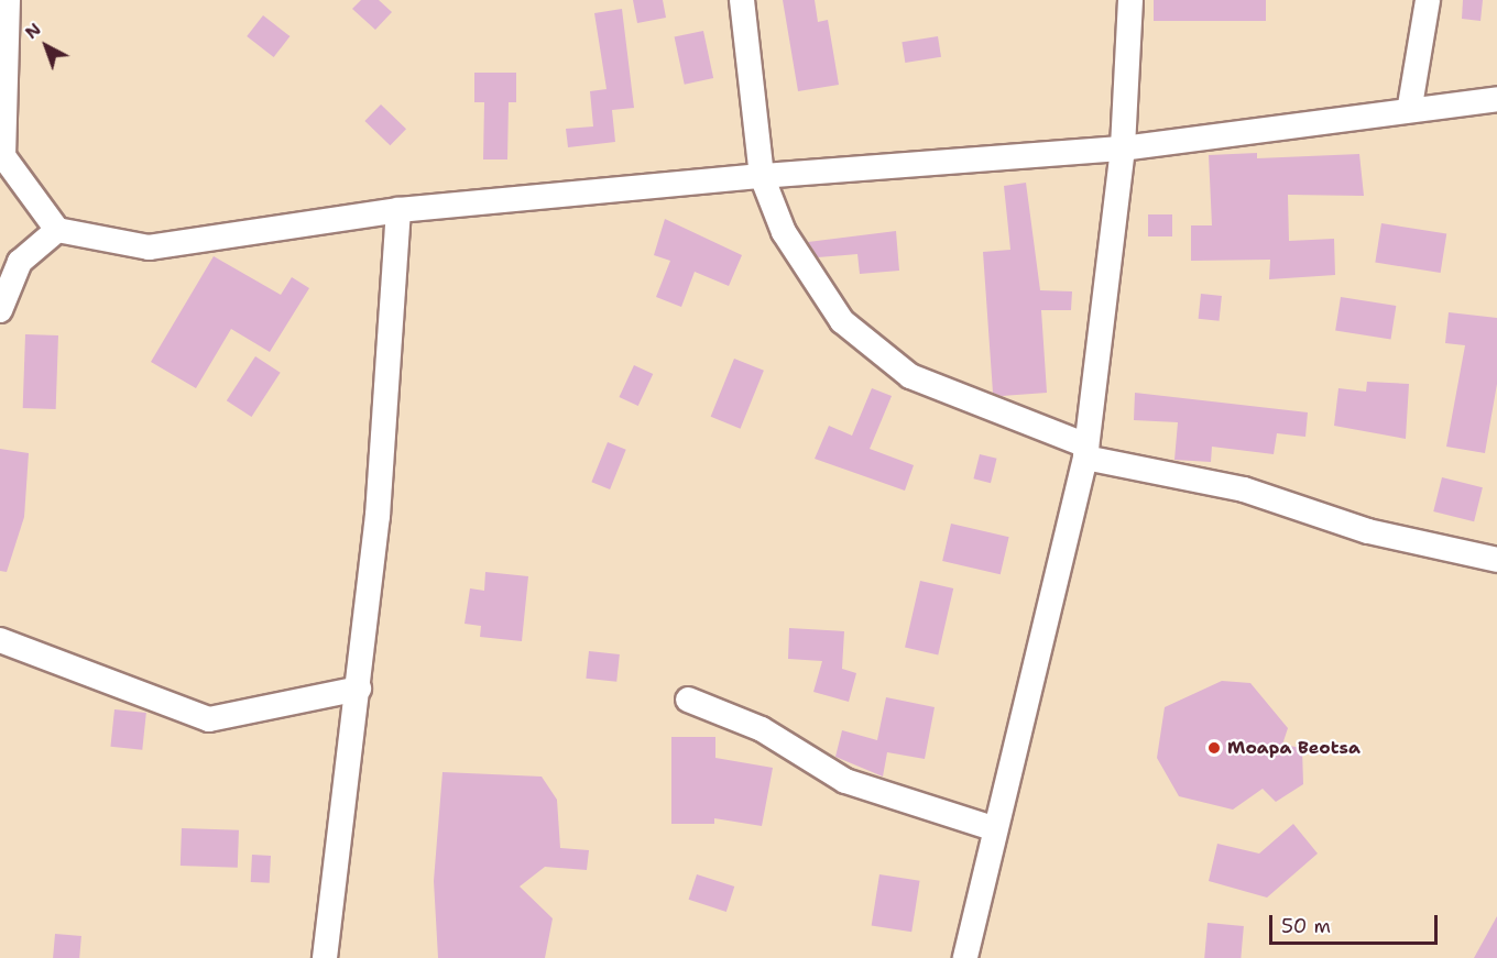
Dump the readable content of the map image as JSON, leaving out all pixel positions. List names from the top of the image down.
{
  "places": ["Moapa Beotsa"],
  "scale_bar": "50 m",
  "north": "top left"
}
